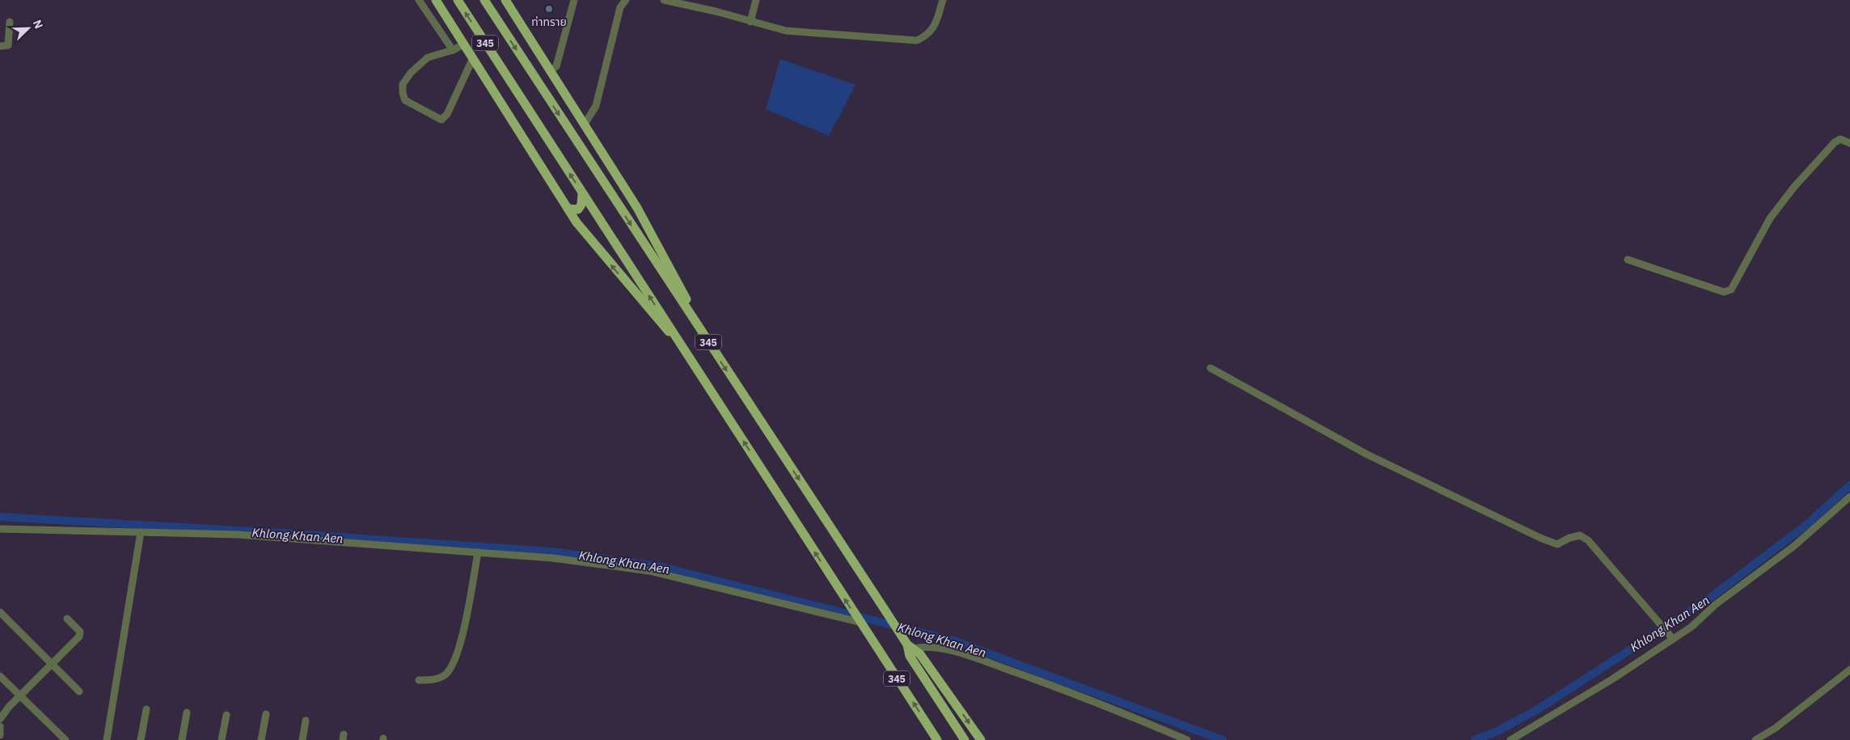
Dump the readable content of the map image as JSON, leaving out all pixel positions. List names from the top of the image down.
{
  "streets": {
    "main road": ["345"]
  },
  "water": ["Khlong Khan Aen"],
  "places": ["ท่าทราย"],
  "north": "top right"
}
